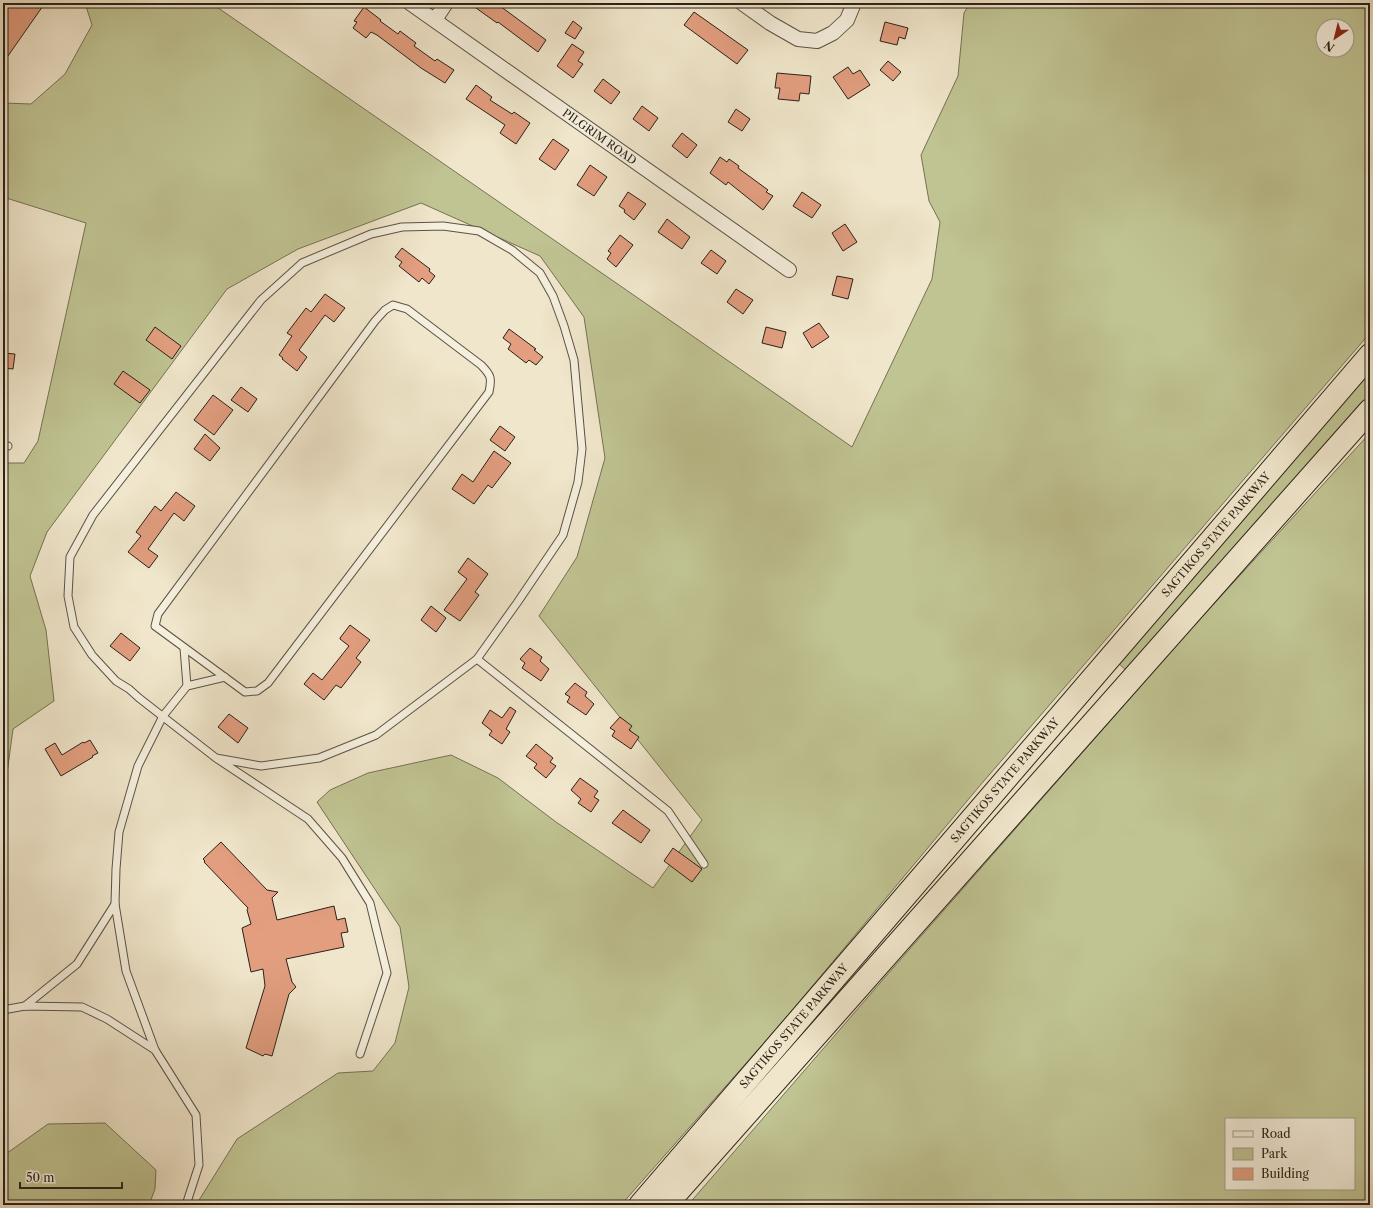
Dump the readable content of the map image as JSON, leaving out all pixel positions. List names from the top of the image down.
{
  "streets": {
    "highway": ["SAGTIKOS STATE PARKWAY"],
    "street": ["PILGRIM ROAD"]
  },
  "legend": ["Road", "Park", "Building"],
  "scale_bar": "50 m",
  "north": "bottom left"
}
